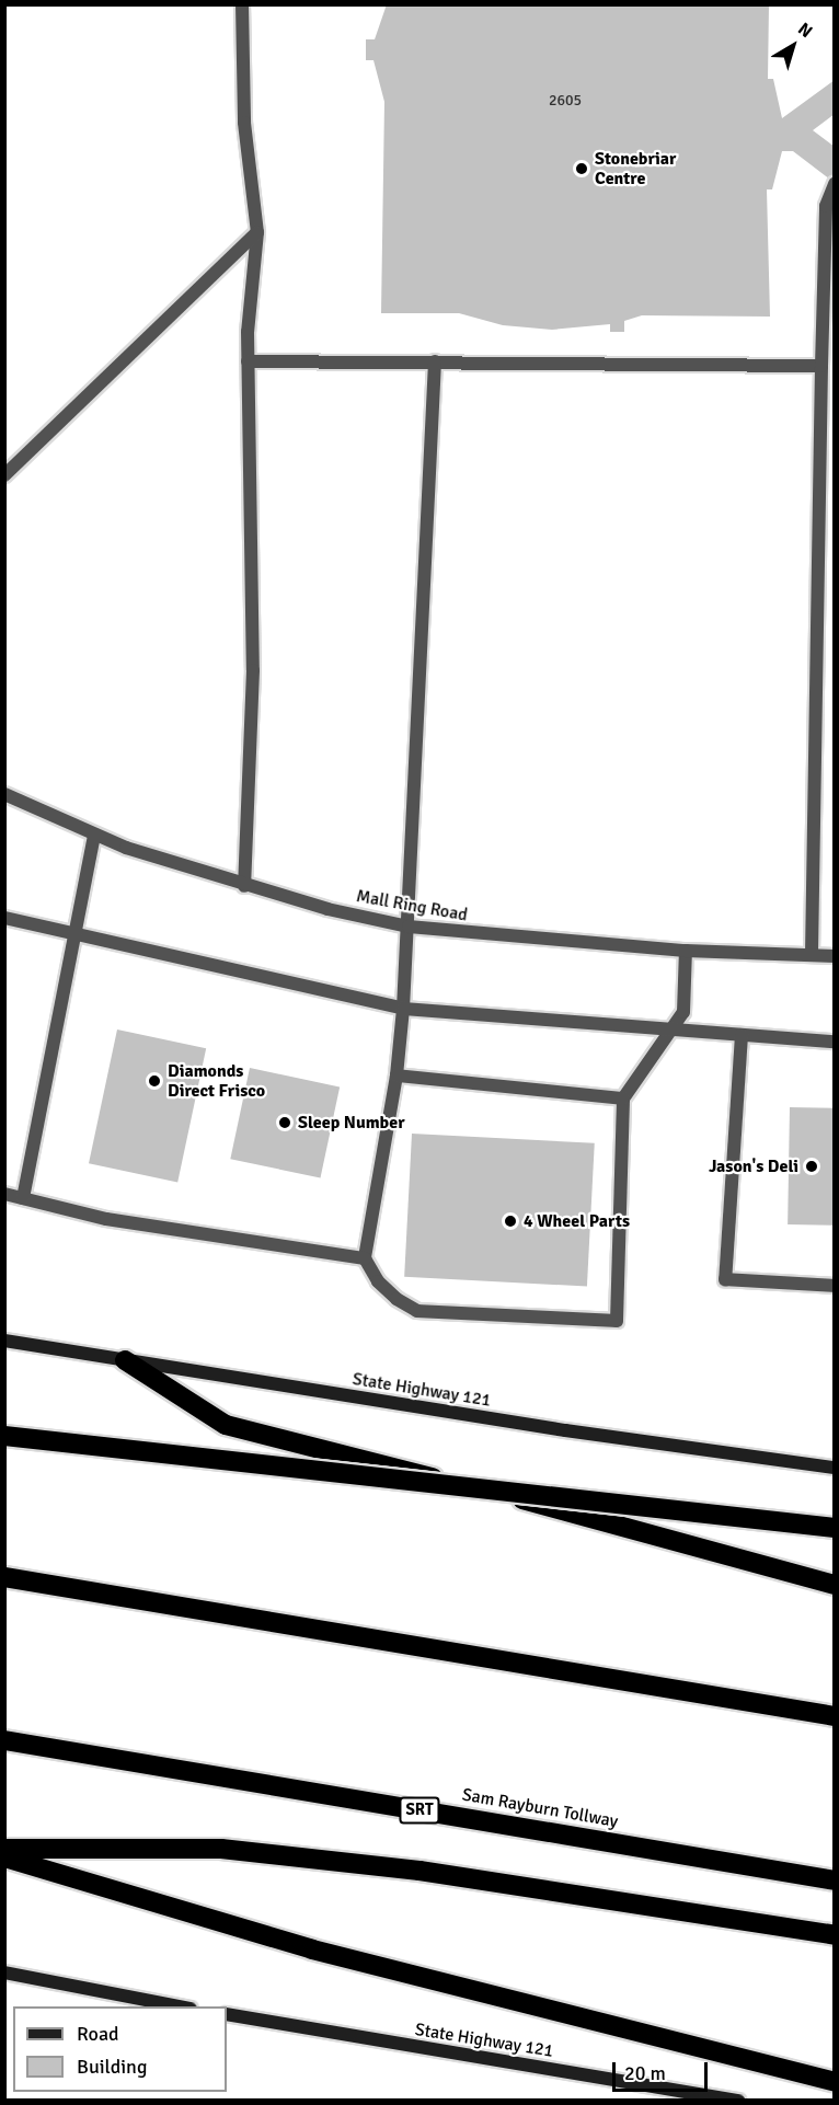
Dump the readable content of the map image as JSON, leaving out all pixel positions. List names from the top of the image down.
{
  "streets": {
    "highway": ["Sam Rayburn Tollway", "SRT"],
    "main road": ["State Highway 121"],
    "street": ["Mall Ring Road"]
  },
  "places": [
    "Stonebriar Centre",
    "Diamonds Direct Frisco",
    "Sleep Number",
    "Jason's Deli",
    "4 Wheel Parts"
  ],
  "house_numbers": ["2605"],
  "legend": ["Road", "Building"],
  "scale_bar": "20 m",
  "north": "top right"
}
